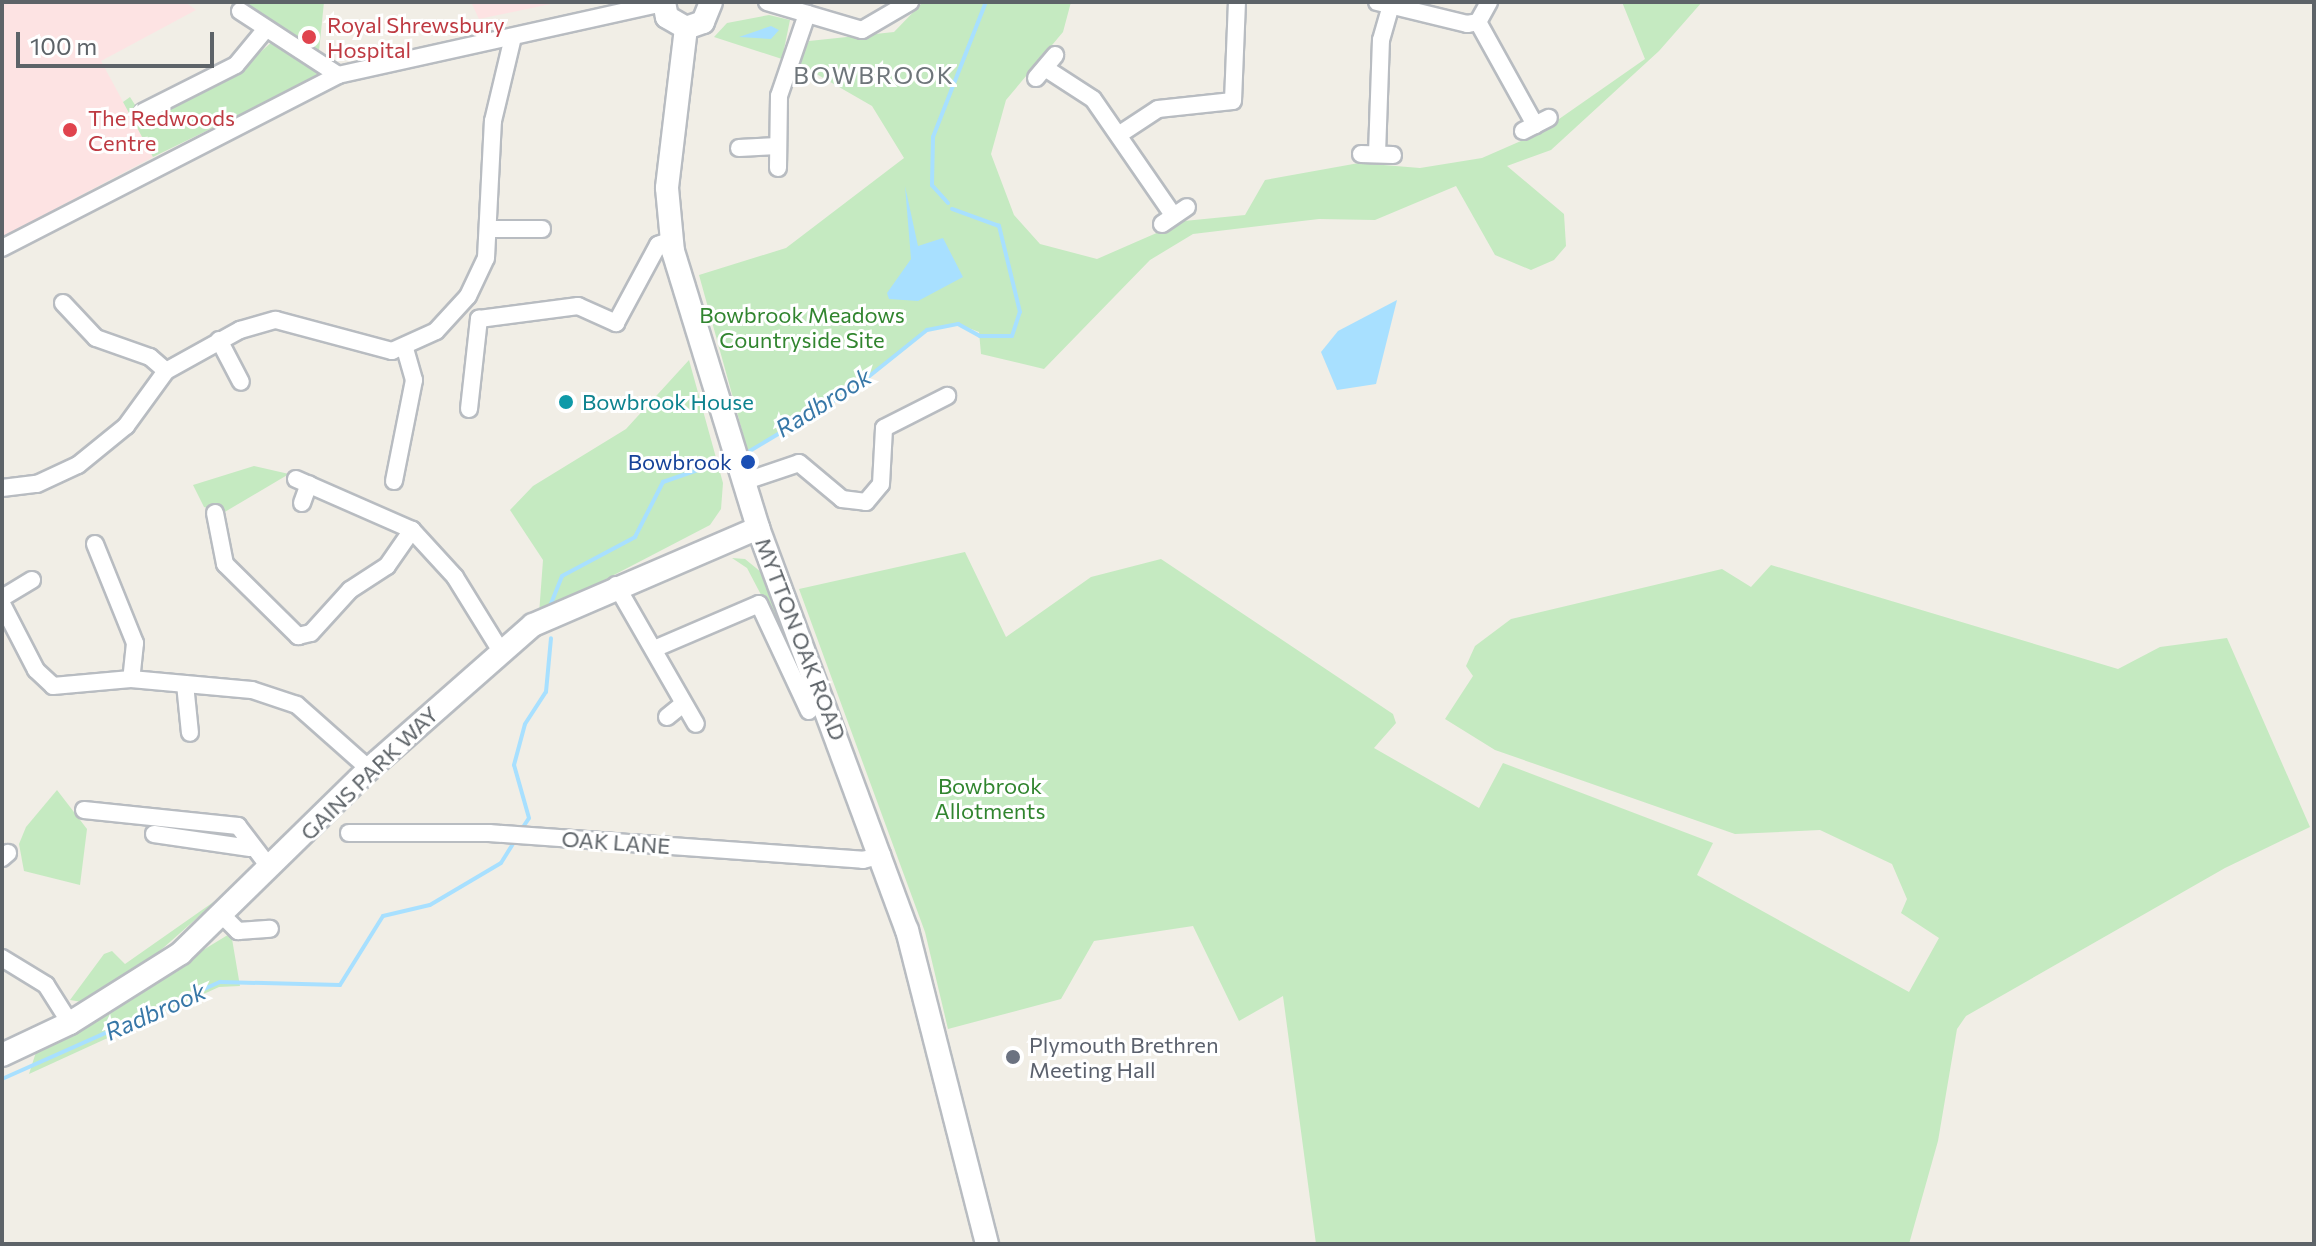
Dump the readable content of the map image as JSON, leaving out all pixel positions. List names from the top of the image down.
{
  "streets": {
    "main road": ["MYTTON OAK ROAD", "GAINS PARK WAY"],
    "street": ["OAK LANE"]
  },
  "crossings": [
    ["MYTTON OAK ROAD", "GAINS PARK WAY"],
    ["MYTTON OAK ROAD", "OAK LANE"]
  ],
  "districts": ["BOWBROOK"],
  "water": ["Radbrook"],
  "parks": ["Bowbrook Meadows Countryside Site", "Bowbrook Allotments"],
  "places": [
    "Royal Shrewsbury Hospital",
    "The Redwoods Centre",
    "Bowbrook House",
    "Bowbrook",
    "Plymouth Brethren Meeting Hall"
  ],
  "scale_bar": "100 m"
}
